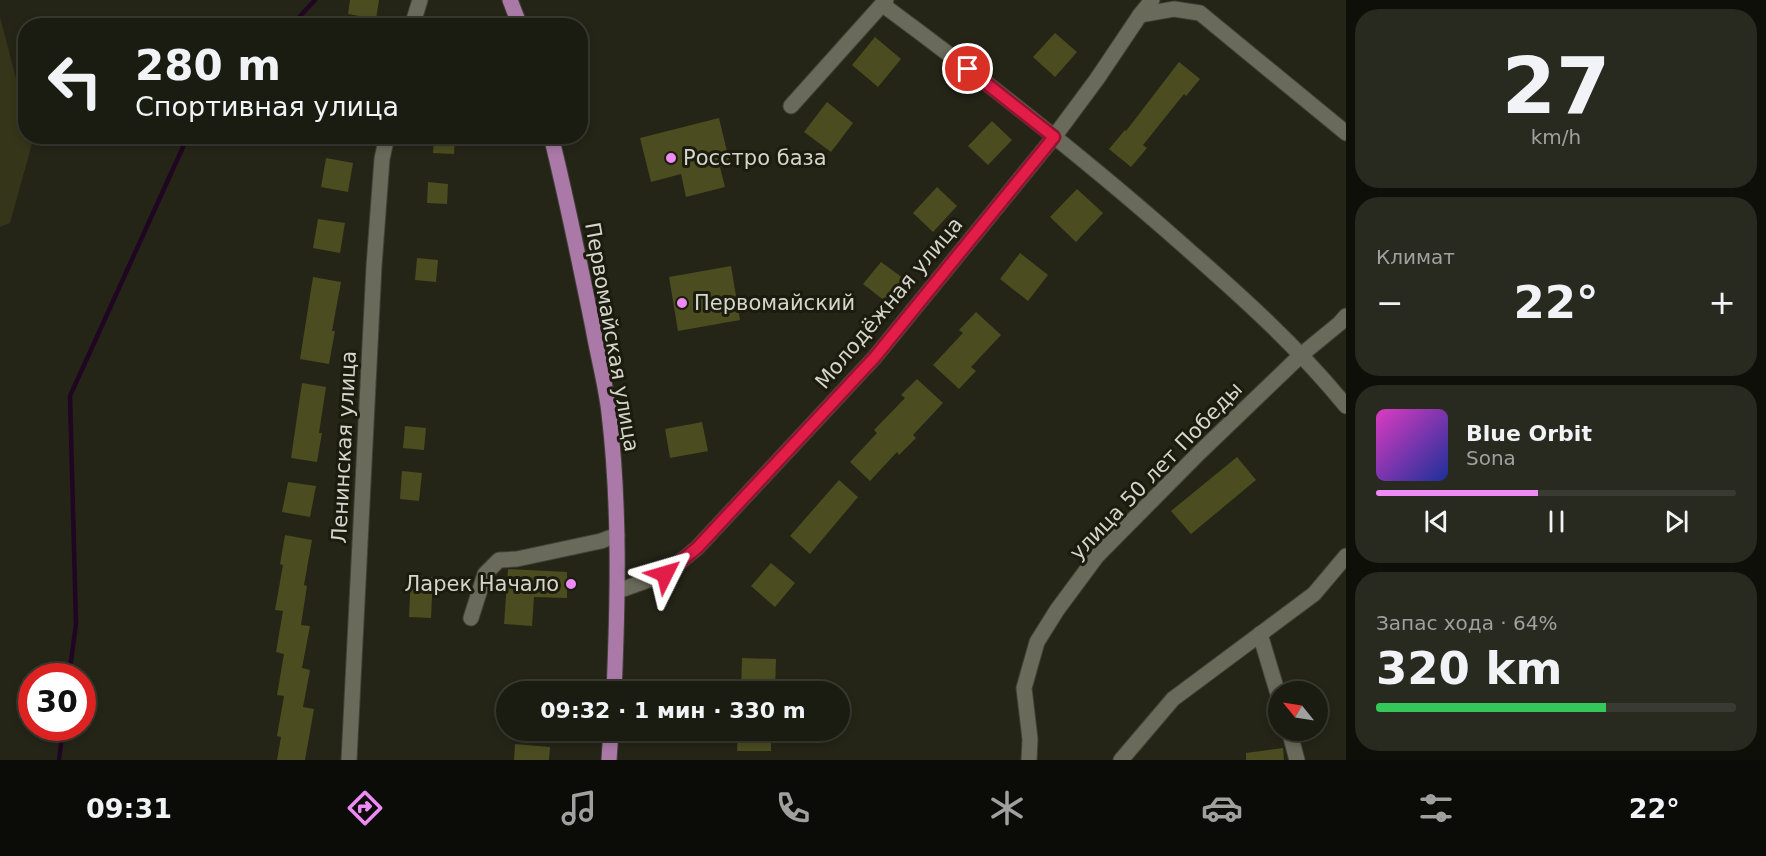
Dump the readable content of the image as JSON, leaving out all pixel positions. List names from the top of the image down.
{
  "streets": {
    "main road": ["Первомайская улица"],
    "street": ["Молодёжная улица", "Ленинская улица", "улица 50 лет Победы"]
  },
  "crossings": [
    ["Молодёжная улица", "Первомайская улица"]
  ],
  "places": ["Росстро база", "Первомайский", "Ларек Начало"],
  "north": "top left",
  "page": {
    "tile": [
      ["27", "km/h"],
      "Климат",
      ["Запас хода · 64%", "320 km"]
    ],
    "turn": ["280 m", "Спортивная улица"],
    "heat": ["−", "22°", "+"],
    "song": ["Blue Orbit", "Sona"],
    "limit": "30",
    "trip": "09:32 · 1 мин · 330 m",
    "tabs": ["09:31", "22°"]
  }
}
